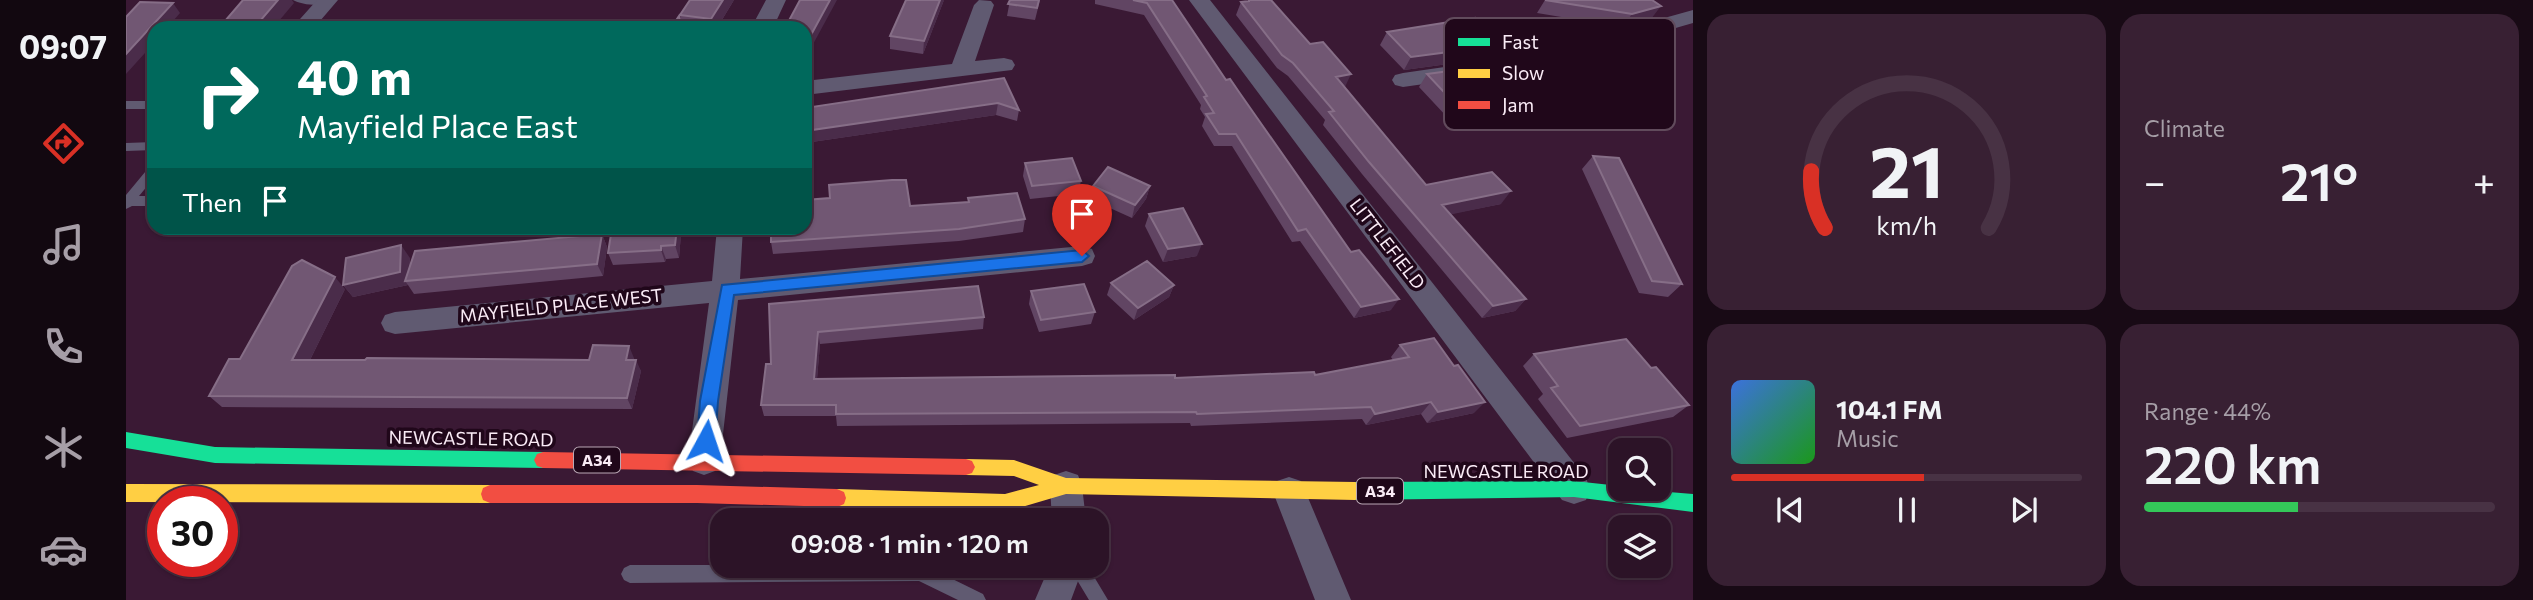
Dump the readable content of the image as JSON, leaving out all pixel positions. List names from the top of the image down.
{
  "streets": {
    "highway": ["NEWCASTLE ROAD", "A34"],
    "street": ["LITTLEFIELD", "MAYFIELD PLACE WEST"]
  },
  "crossings": [
    ["LITTLEFIELD", "NEWCASTLE ROAD"]
  ],
  "legend": ["Fast", "Slow", "Jam"],
  "page": {
    "tabs": "09:07",
    "tile": [
      "Climate",
      ["Range · 44%", "220 km"]
    ],
    "turn": ["40 m", "Mayfield Place East"],
    "heat": ["−", "21°", "+"],
    "then": "Then",
    "song": ["104.1 FM", "Music"],
    "limit": "30",
    "trip": "09:08 · 1 min · 120 m",
    "gauge": ["21", "km/h"]
  }
}
